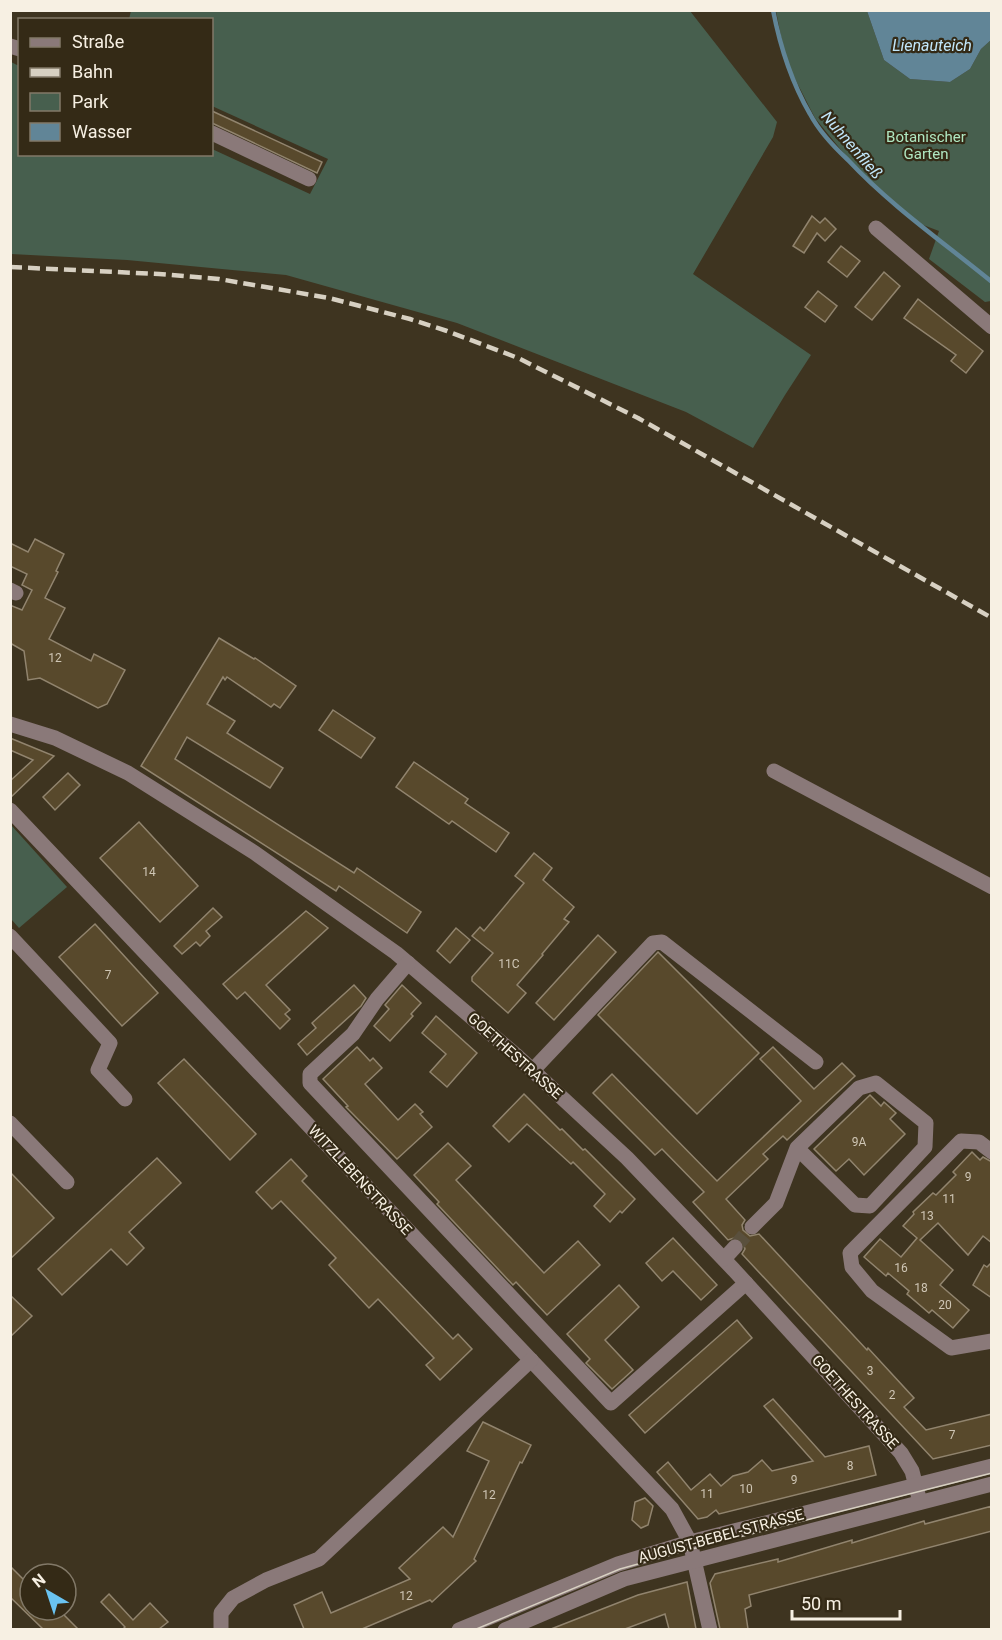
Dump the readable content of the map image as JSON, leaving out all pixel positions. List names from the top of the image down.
{
  "streets": {
    "street": ["GOETHESTRASSE", "WITZLEBENSTRASSE", "AUGUST-BEBEL-STRASSE"]
  },
  "crossings": [
    ["GOETHESTRASSE", "AUGUST-BEBEL-STRASSE"],
    ["WITZLEBENSTRASSE", "AUGUST-BEBEL-STRASSE"]
  ],
  "water": ["Lienauteich", "Nuhnenfließ"],
  "parks": ["Botanischer Garten"],
  "house_numbers": [
    "12",
    "14",
    "11C",
    "7",
    "9A",
    "9",
    "11",
    "13",
    "16",
    "18",
    "20",
    "3",
    "2",
    "7",
    "8",
    "9",
    "10",
    "11",
    "12",
    "12"
  ],
  "legend": [
    "Straße",
    "Bahn",
    "Park",
    "Wasser"
  ],
  "scale_bar": "50 m",
  "north": "top left"
}
